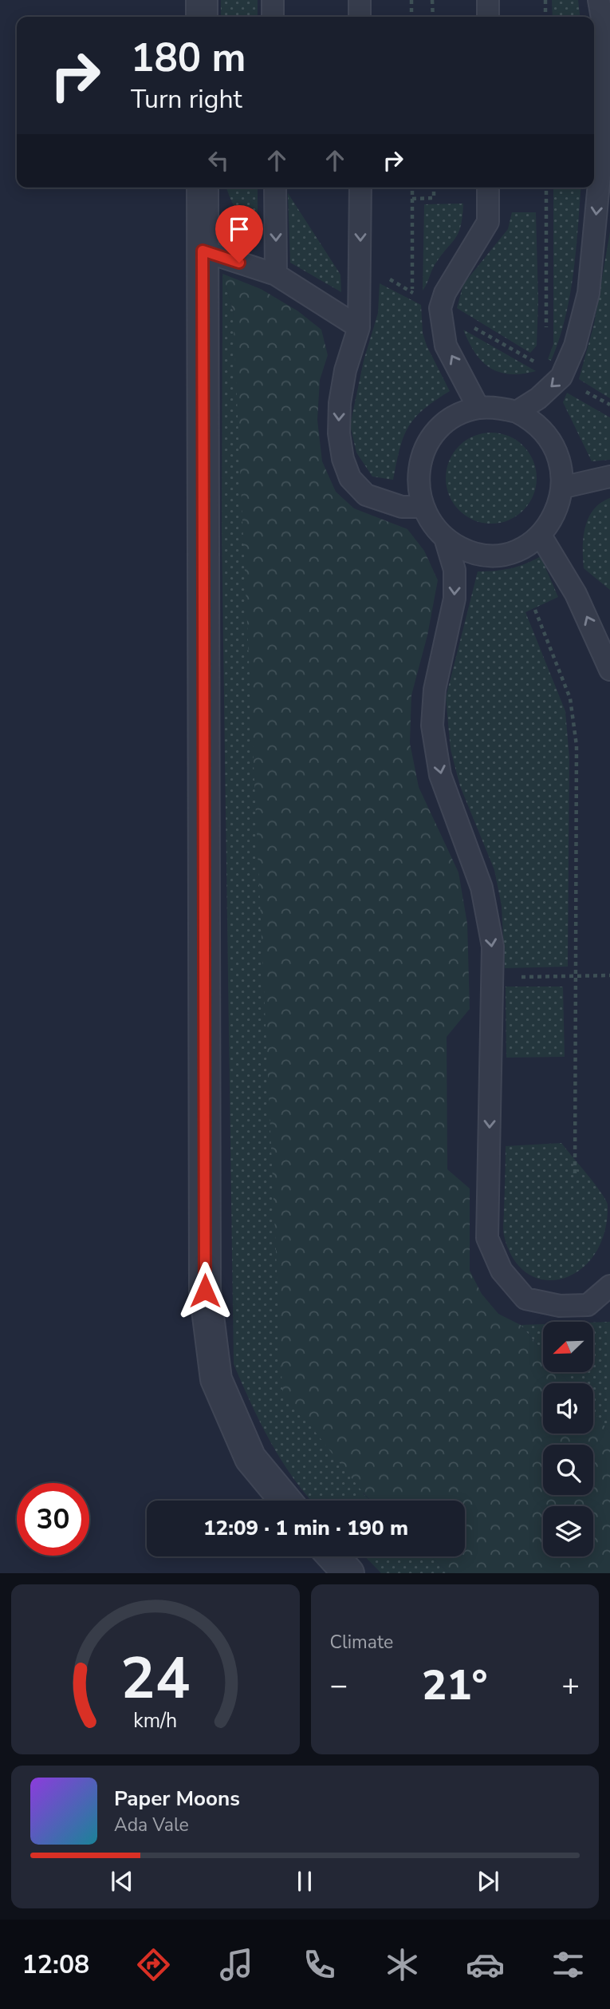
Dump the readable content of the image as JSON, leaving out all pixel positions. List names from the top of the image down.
{
  "north": "bottom left",
  "page": {
    "turn": ["180 m", "Turn right"],
    "limit": "30",
    "trip": "12:09 · 1 min · 190 m",
    "tile": "Climate",
    "heat": ["−", "21°", "+"],
    "song": ["Paper Moons", "Ada Vale"],
    "tabs": "12:08",
    "gauge": ["24", "km/h"]
  }
}
